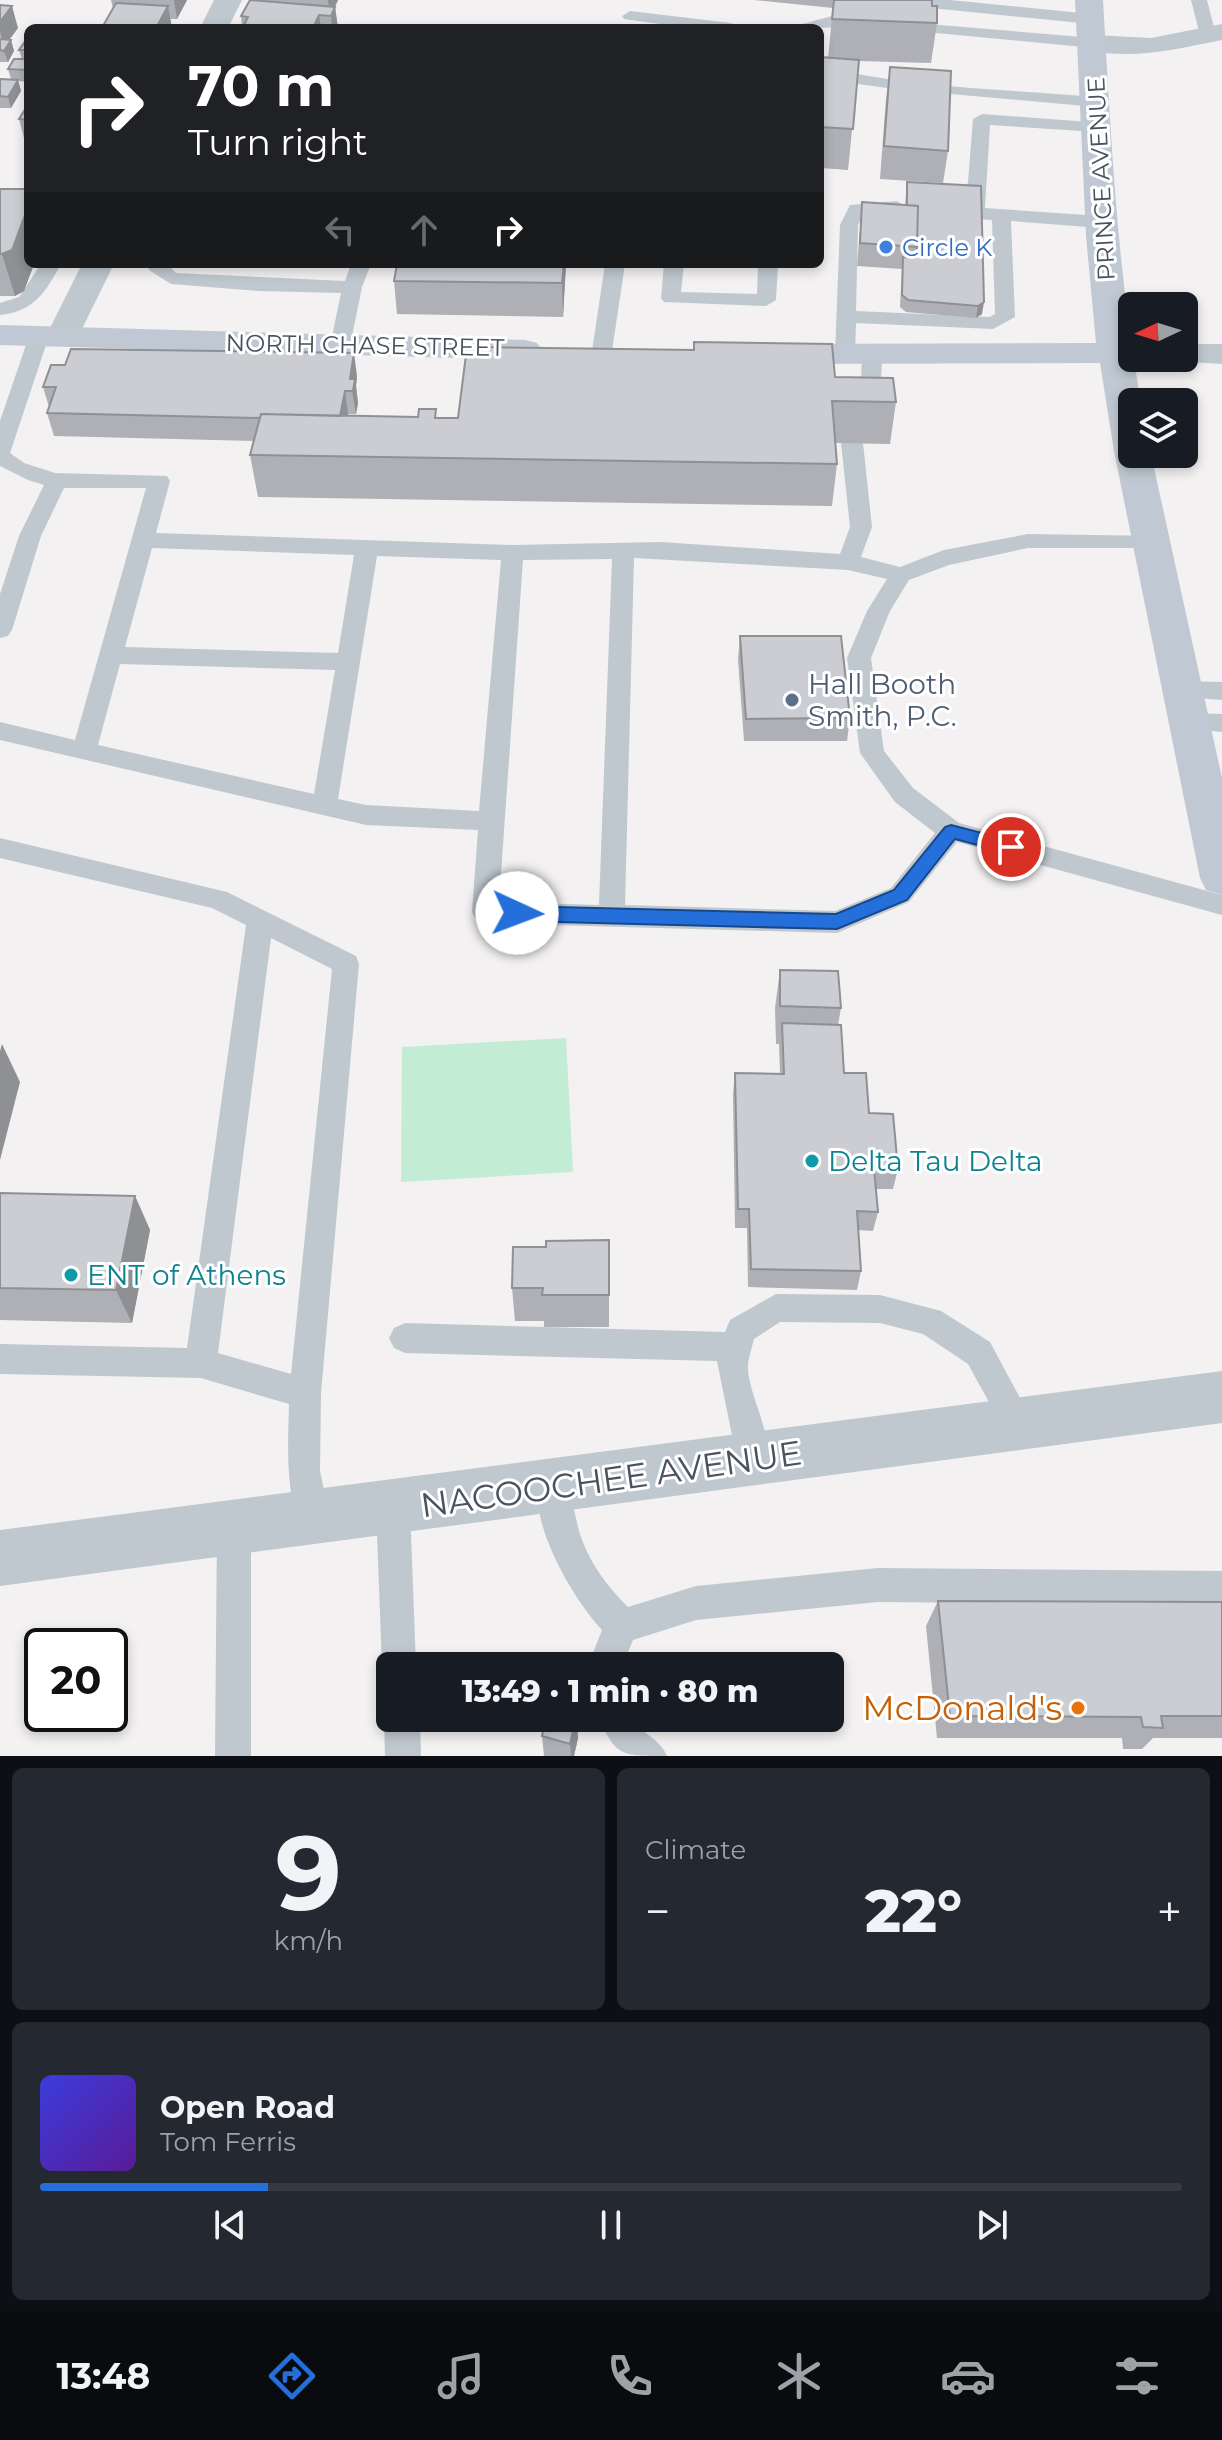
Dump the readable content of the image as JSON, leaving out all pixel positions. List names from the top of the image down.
{
  "streets": {
    "main road": ["PRINCE AVENUE", "NORTH CHASE STREET"],
    "street": ["NACOOCHEE AVENUE"]
  },
  "places": [
    "Circle K",
    "Hall Booth Smith, P.C.",
    "Delta Tau Delta",
    "ENT of Athens",
    "McDonald's"
  ],
  "north": "left",
  "page": {
    "turn": ["70 m", "Turn right"],
    "limit": "20",
    "trip": "13:49 · 1 min · 80 m",
    "tile": [
      ["9", "km/h"],
      "Climate"
    ],
    "heat": ["−", "22°", "+"],
    "song": ["Open Road", "Tom Ferris"],
    "tabs": "13:48"
  }
}
